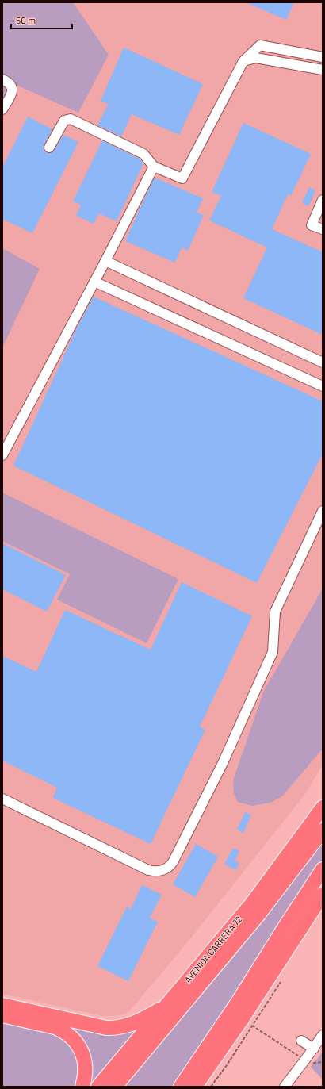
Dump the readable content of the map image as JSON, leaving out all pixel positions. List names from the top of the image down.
{
  "streets": {
    "highway": ["AVENIDA CARRERA 72"]
  },
  "scale_bar": "50 m"
}
